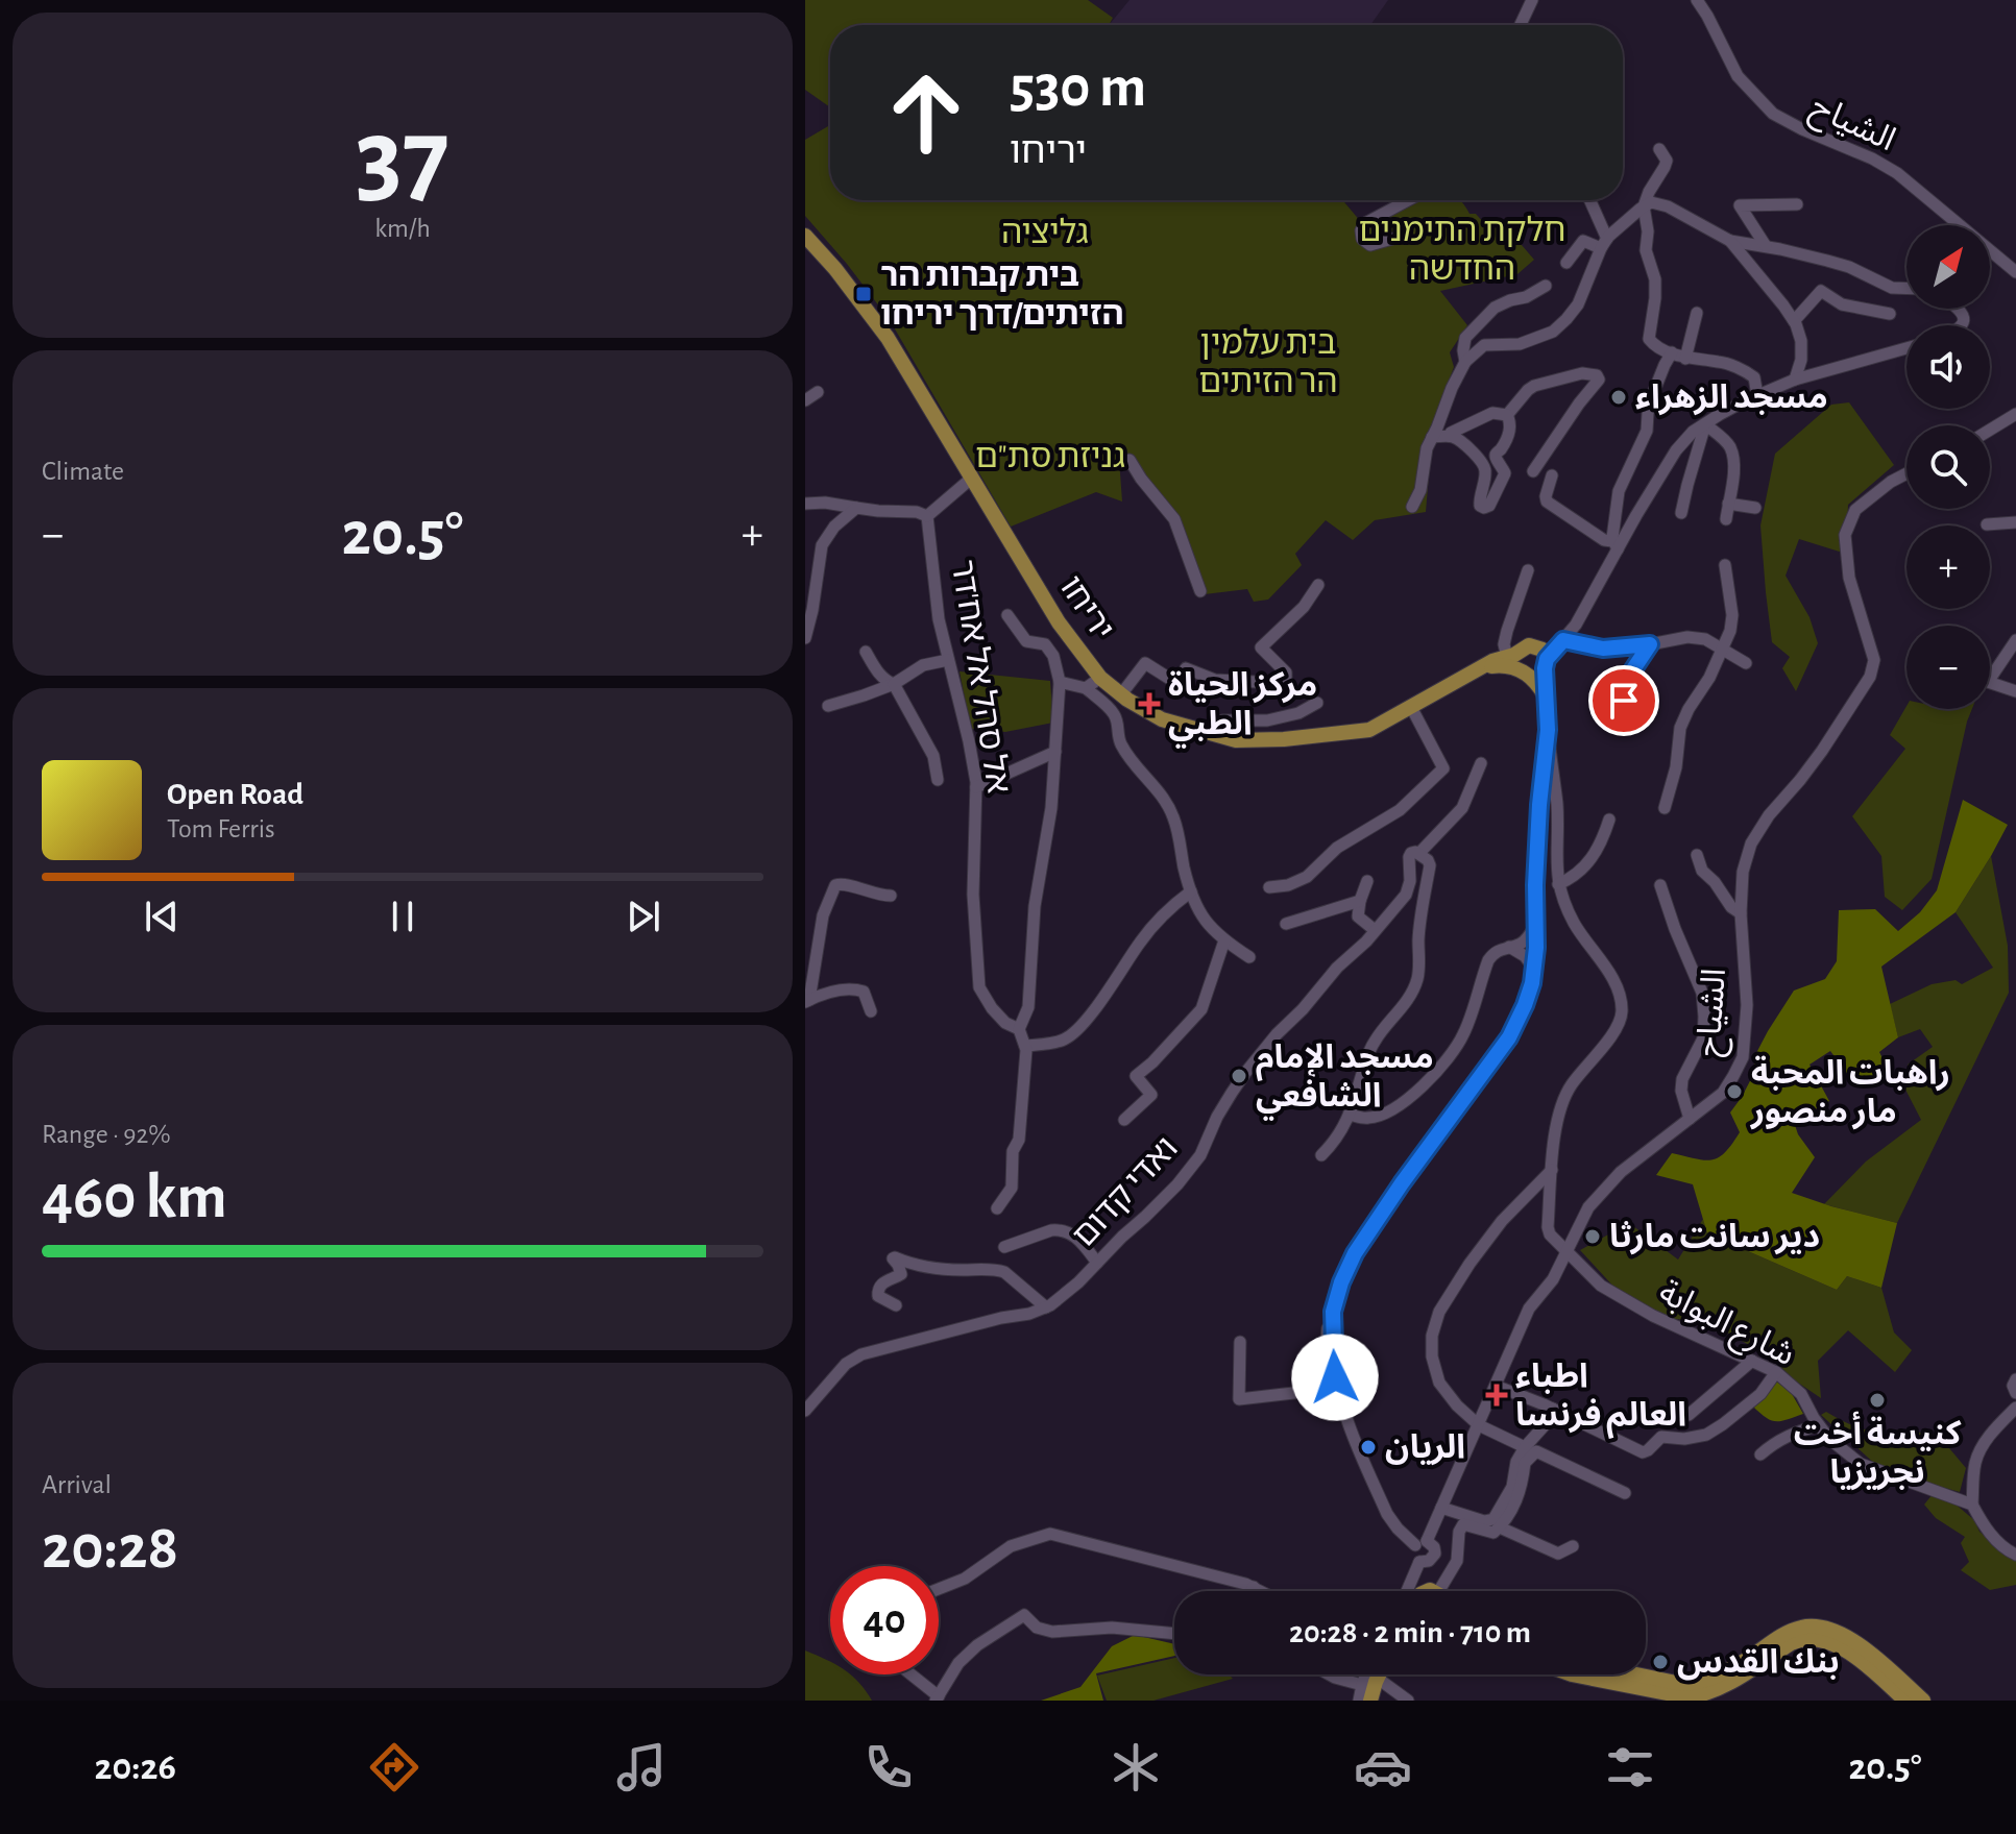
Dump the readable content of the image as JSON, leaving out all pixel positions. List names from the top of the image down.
{
  "streets": {
    "main road": ["יריחו"],
    "street": [
      "الشياح",
      "אל סהל אל אח'דר",
      "ואדי קדום",
      "شارع البوابة"
    ]
  },
  "crossings": [
    ["الشياح", "شارع البوابة"]
  ],
  "parks": [
    "חלקת התימנים החדשה",
    "גליציה",
    "בית עלמין הר הזיתים",
    "גניזת סת\"ם"
  ],
  "places": {
    "transit": ["בית קברות הר הזיתים/דרך יריחו"],
    "other": [
      "مسجد الزهراء",
      "مسجد الإمام الشافعي",
      "راهبات المحبة مار منصور",
      "دير سانت مارثا",
      "كنيسة أخت نجريزيا",
      "الريان",
      "بنك القدس"
    ],
    "health": ["مركز الحياة الطبي", "اطباء العالم فرنسا"]
  },
  "north": "top right",
  "page": {
    "tile": [
      ["37", "km/h"],
      "Climate",
      ["Range · 92%", "460 km"],
      ["Arrival", "20:28"]
    ],
    "turn": ["530 m", "יריחו"],
    "map_buttons": ["+", "−"],
    "heat": ["−", "20.5°", "+"],
    "song": ["Open Road", "Tom Ferris"],
    "limit": "40",
    "trip": "20:28 · 2 min · 710 m",
    "tabs": ["20:26", "20.5°"]
  }
}
